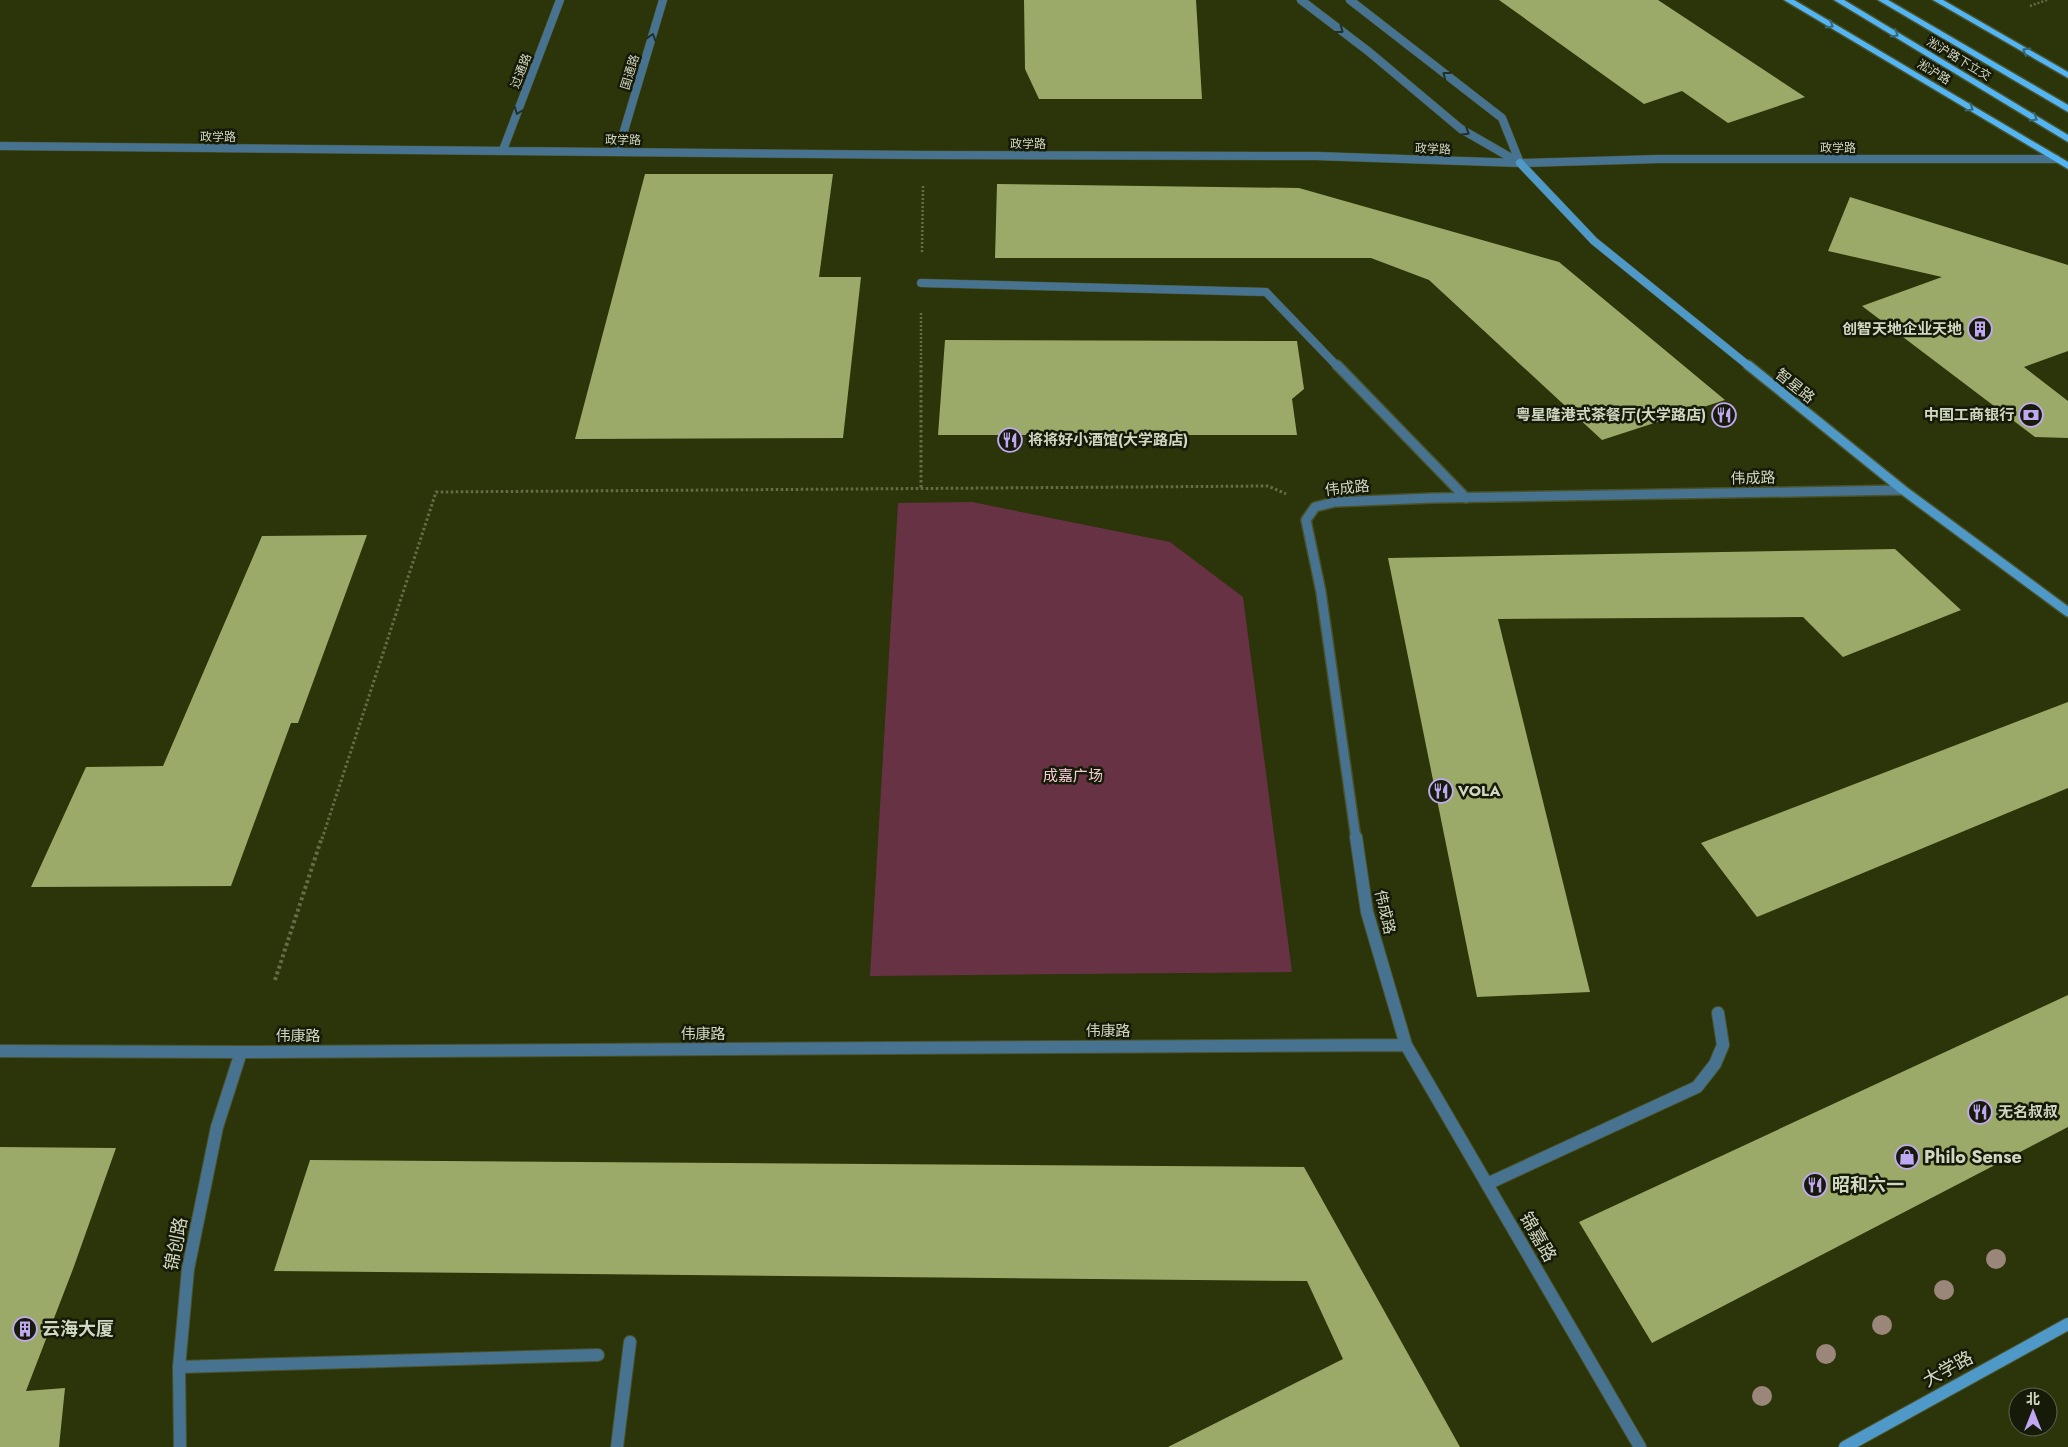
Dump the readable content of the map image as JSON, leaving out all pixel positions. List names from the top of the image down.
{
  "streets": {
    "main road": ["淞沪路下立交", "淞沪路"],
    "street": [
      "过通路",
      "国通路",
      "政学路",
      "智星路",
      "伟成路",
      "伟康路",
      "锦嘉路",
      "锦创路",
      "大学路"
    ]
  },
  "crossings": [
    ["过通路", "政学路"],
    ["国通路", "政学路"],
    ["淞沪路", "政学路"],
    ["政学路", "智星路"],
    ["智星路", "伟成路"],
    ["伟成路", "伟康路"],
    ["伟成路", "锦嘉路"],
    ["伟康路", "锦嘉路"],
    ["伟康路", "锦创路"]
  ],
  "one_way": ["过通路", "国通路"],
  "parks": ["成嘉广场"],
  "places": {
    "building": ["创智天地企业天地", "云海大厦"],
    "restaurant": [
      "粤星隆港式茶餐厅(大学路店)",
      "将将好小酒馆(大学路店)",
      "VOLA",
      "无名叔叔",
      "昭和六一"
    ],
    "bank": ["中国工商银行"],
    "shop": ["Philo Sense"]
  },
  "north": "top"
}
